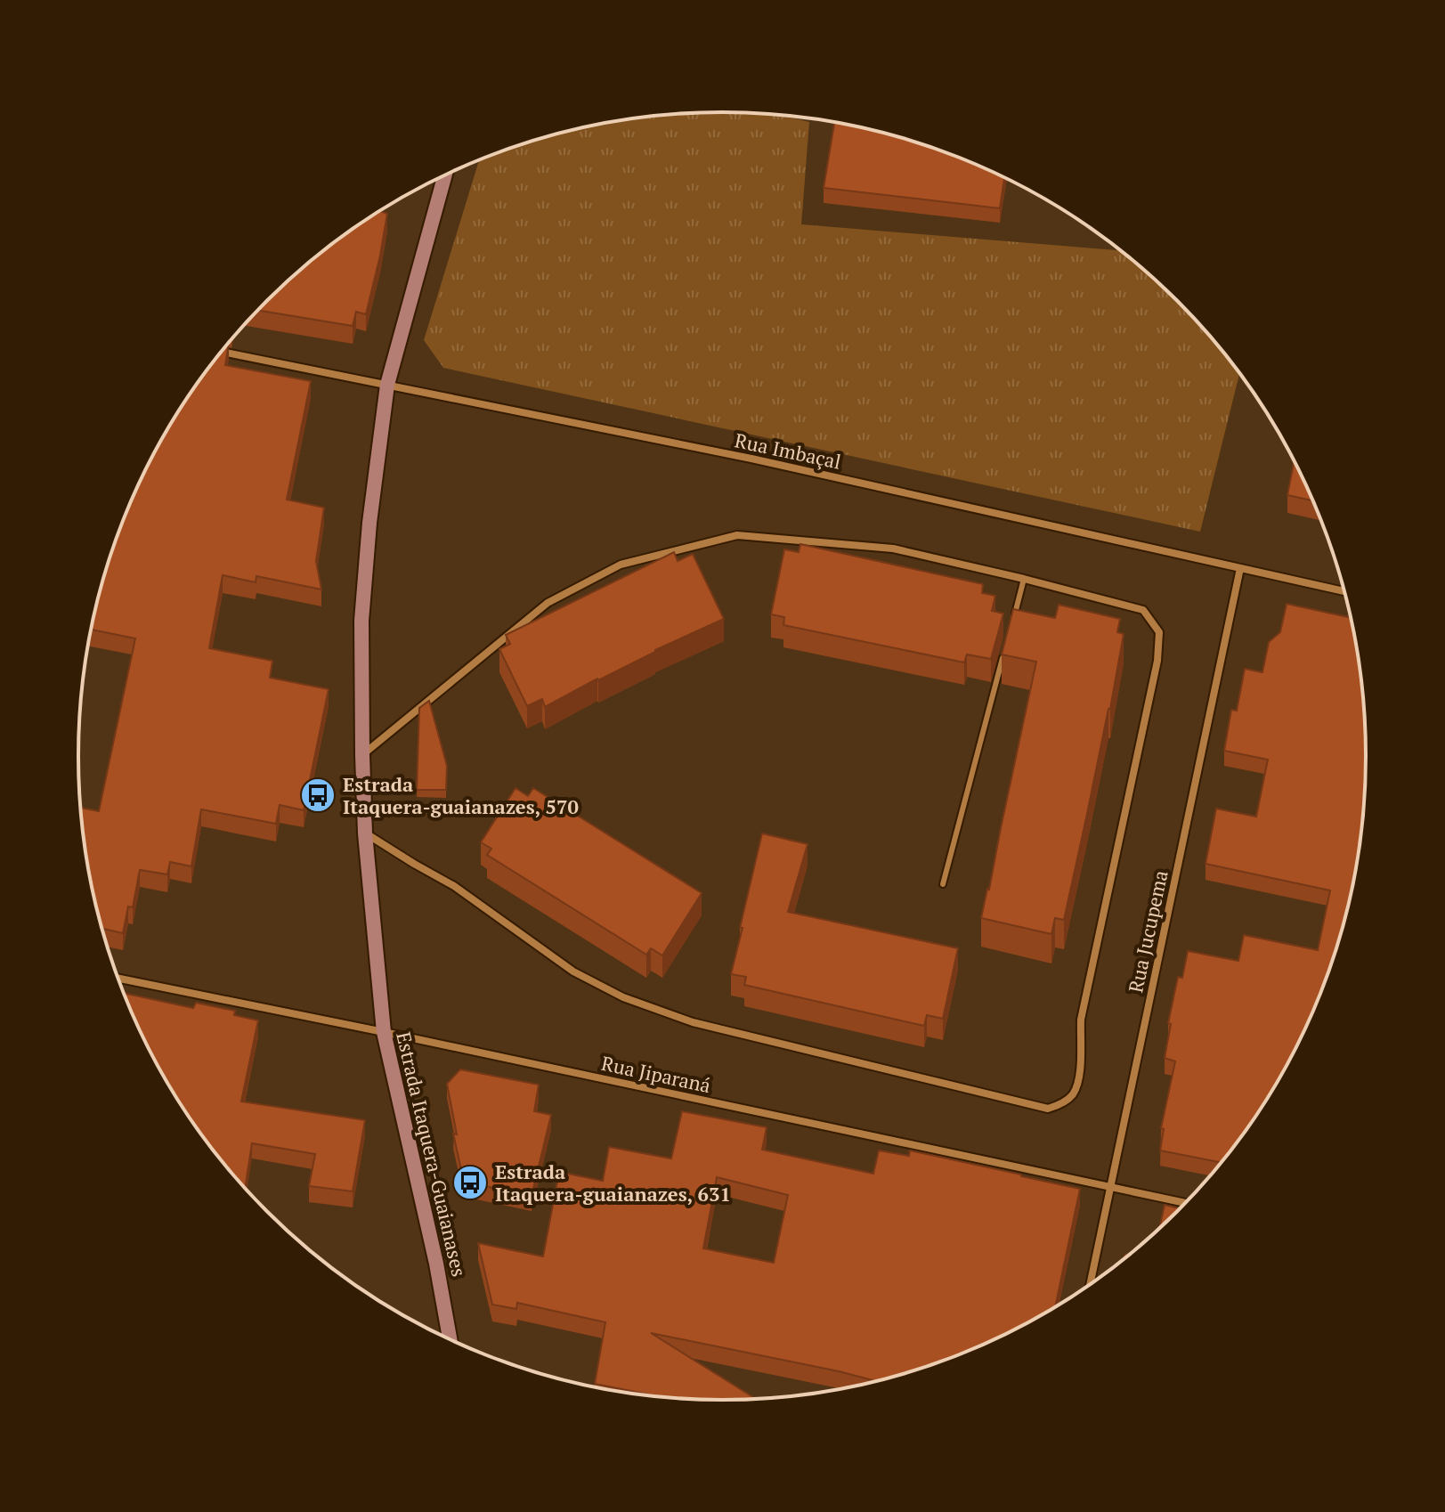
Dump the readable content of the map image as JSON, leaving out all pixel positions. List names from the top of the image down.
{
  "streets": {
    "main road": ["Estrada Itaquera-Guaianases"],
    "street": ["Rua Imbaçal", "Rua Jucupema", "Rua Jiparaná"]
  },
  "crossings": [
    ["Rua Imbaçal", "Rua Jucupema"],
    ["Rua Imbaçal", "Estrada Itaquera-Guaianases"],
    ["Rua Jucupema", "Rua Jiparaná"],
    ["Rua Jiparaná", "Estrada Itaquera-Guaianases"]
  ],
  "places": {
    "bus stop": ["Estrada Itaquera-guaianazes, 570", "Estrada Itaquera-guaianazes, 631"]
  }
}
